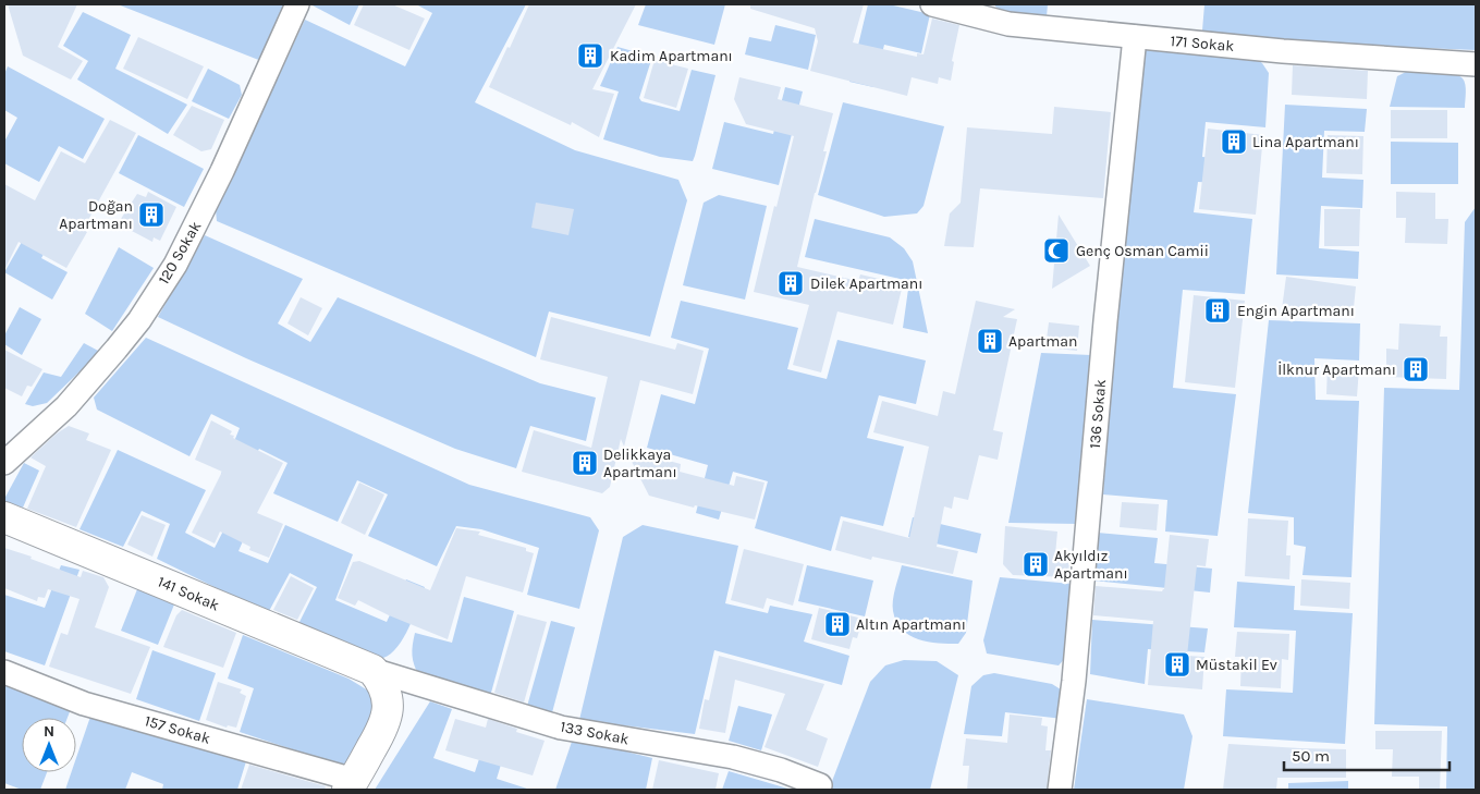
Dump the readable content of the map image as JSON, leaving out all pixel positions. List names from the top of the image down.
{
  "streets": {
    "street": [
      "171 Sokak",
      "120 Sokak",
      "136 Sokak",
      "141 Sokak",
      "157 Sokak",
      "133 Sokak"
    ]
  },
  "crossings": [
    ["171 Sokak", "136 Sokak"],
    ["141 Sokak", "133 Sokak"]
  ],
  "places": {
    "building": [
      "Kadim Apartmanı",
      "Lina Apartmanı",
      "Doğan Apartmanı",
      "Dilek Apartmanı",
      "Engin Apartmanı",
      "Apartman",
      "İlknur Apartmanı",
      "Delikkaya Apartmanı",
      "Akyıldız Apartmanı",
      "Altın Apartmanı",
      "Müstakil Ev"
    ],
    "mosque": ["Genç Osman Camii"]
  },
  "scale_bar": "50 m",
  "north": "top"
}
